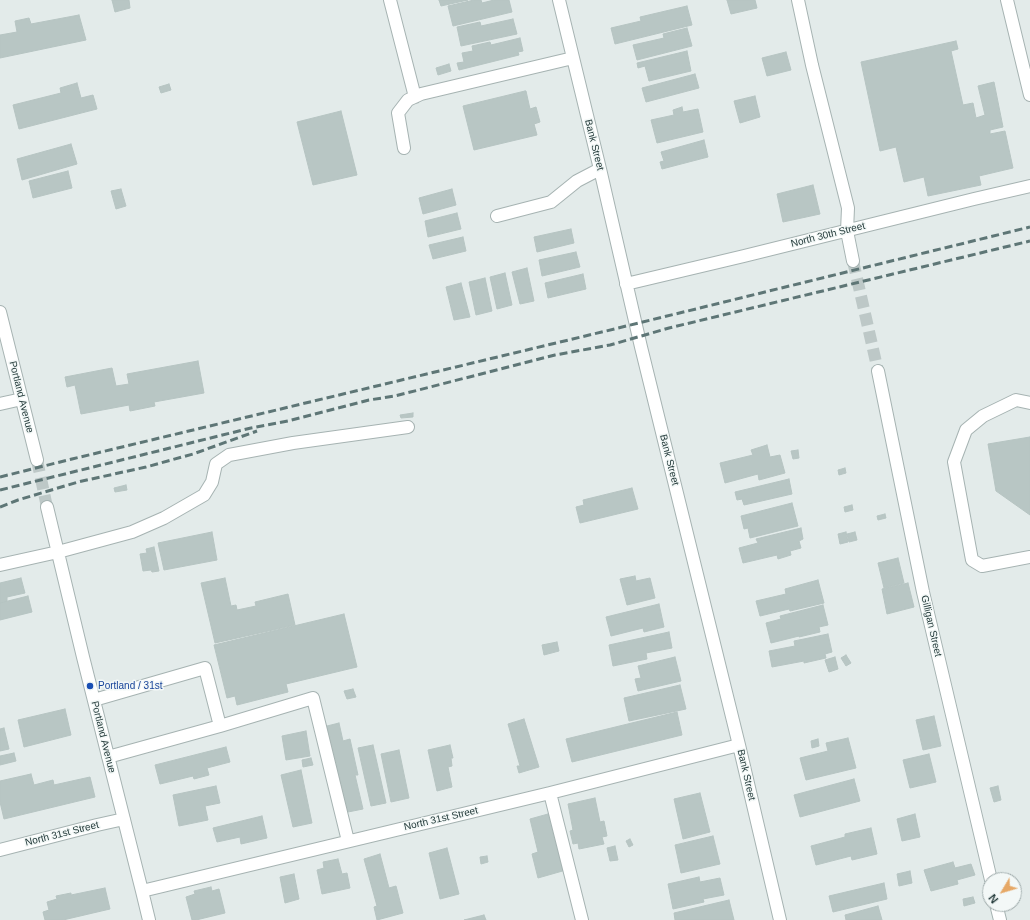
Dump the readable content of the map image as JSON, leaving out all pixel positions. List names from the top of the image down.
{
  "streets": {
    "street": [
      "Bank Street",
      "North 30th Street",
      "Portland Avenue",
      "Gilligan Street",
      "North 31st Street"
    ]
  },
  "crossings": [
    ["Bank Street", "North 30th Street"],
    ["Bank Street", "North 31st Street"],
    ["Portland Avenue", "North 31st Street"]
  ],
  "places": ["Portland / 31st"],
  "north": "bottom left"
}
